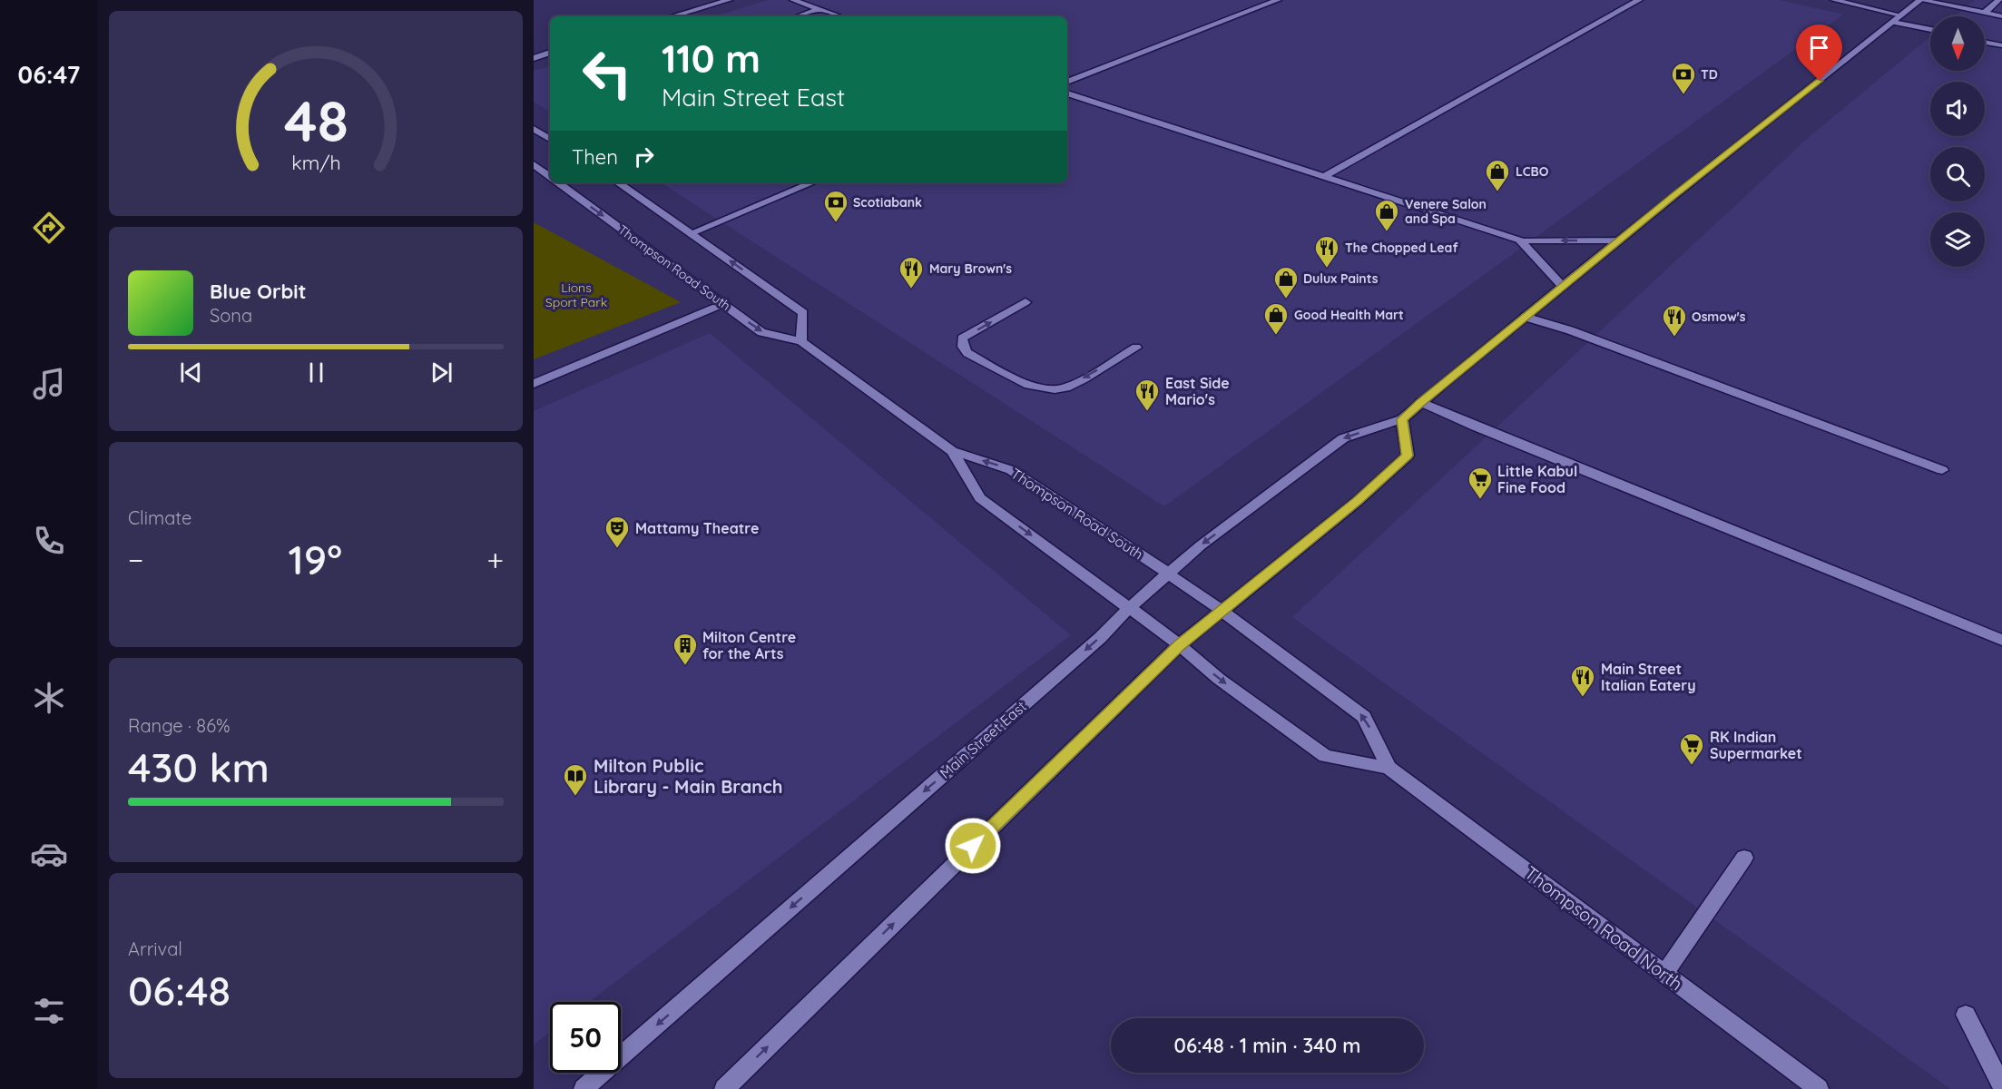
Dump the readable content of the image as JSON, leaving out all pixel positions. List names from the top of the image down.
{
  "streets": {
    "main road": ["Thompson Road South", "Main Street East", "Thompson Road North"]
  },
  "crossings": [
    ["Thompson Road South", "Main Street East"],
    ["Thompson Road South", "Thompson Road North"]
  ],
  "parks": ["Lions Sport Park"],
  "places": {
    "bank": ["TD", "Scotiabank"],
    "shop": [
      "LCBO",
      "Venere Salon and Spa",
      "Dulux Paints",
      "Good Health Mart"
    ],
    "restaurant": [
      "The Chopped Leaf",
      "Mary Brown's",
      "Osmow's",
      "East Side Mario's",
      "Main Street Italian Eatery"
    ],
    "supermarket": ["Little Kabul Fine Food", "RK Indian Supermarket"],
    "theatre": ["Mattamy Theatre"],
    "building": ["Milton Centre for the Arts"],
    "library": ["Milton Public Library - Main Branch"]
  },
  "north": "bottom",
  "page": {
    "tabs": "06:47",
    "turn": ["110 m", "Main Street East"],
    "then": "Then",
    "song": ["Blue Orbit", "Sona"],
    "tile": [
      "Climate",
      ["Range · 86%", "430 km"],
      ["Arrival", "06:48"]
    ],
    "heat": ["−", "19°", "+"],
    "limit": "50",
    "trip": "06:48 · 1 min · 340 m",
    "gauge": ["48", "km/h"]
  }
}
